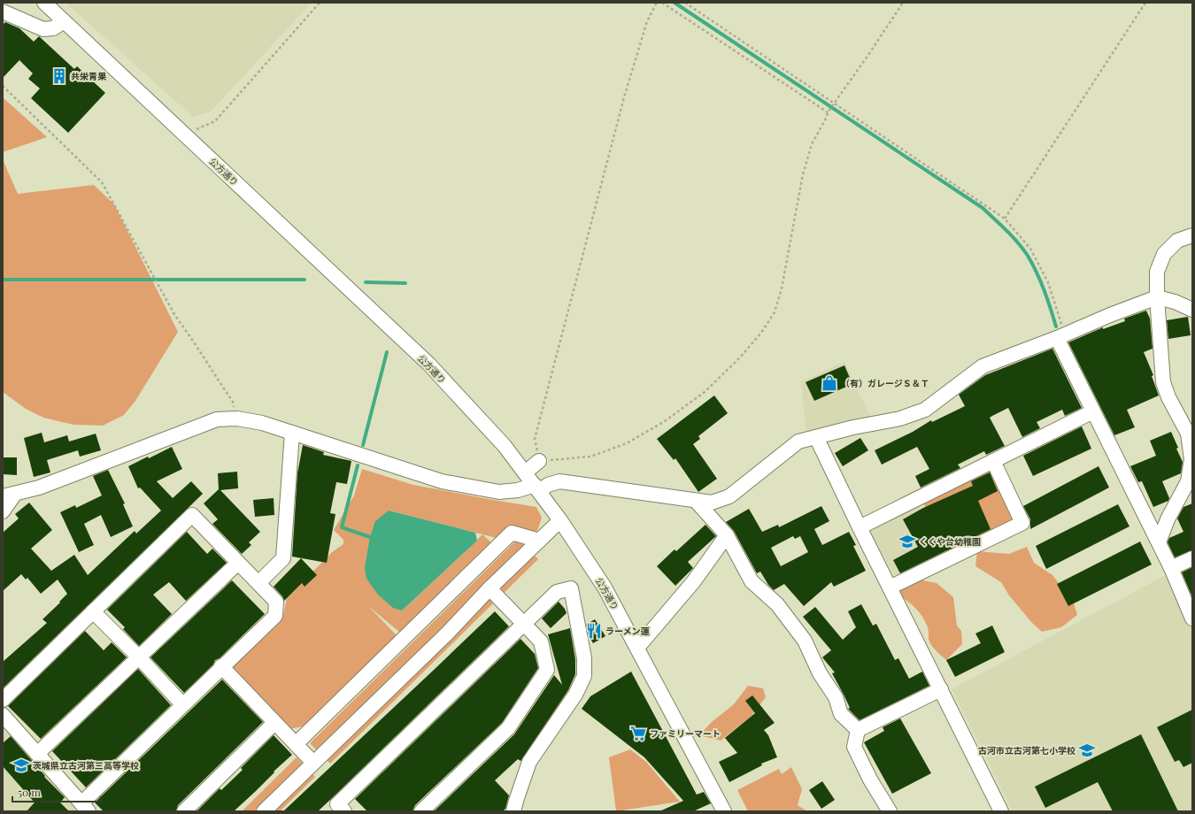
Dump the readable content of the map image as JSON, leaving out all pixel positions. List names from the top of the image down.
{
  "streets": {
    "street": ["公方通り"]
  },
  "places": {
    "building": ["共栄青果"],
    "shop": ["（有）ガレージＳ＆Ｔ"],
    "school or university": ["くくや台幼稚園", "古河市立古河第七小学校", "茨城県立古河第三高等学校"],
    "restaurant": ["ラーメン蓮"],
    "supermarket": ["ファミリーマート"]
  },
  "scale_bar": "50 m"
}
